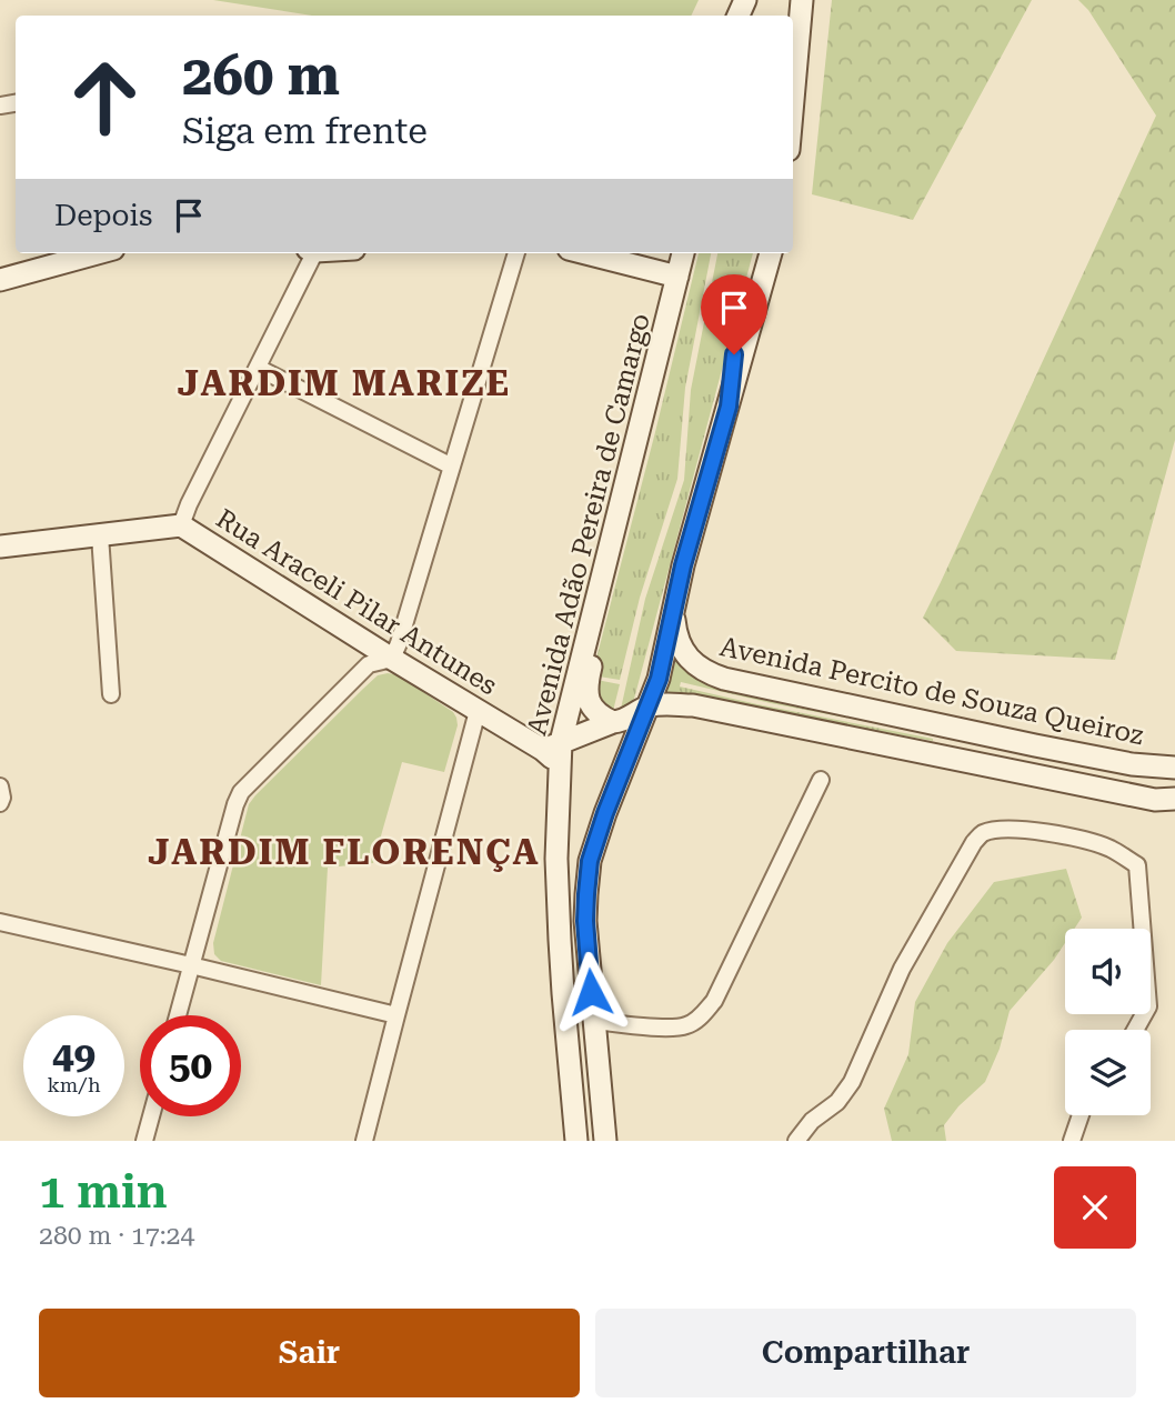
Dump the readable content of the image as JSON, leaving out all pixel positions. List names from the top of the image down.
{
  "streets": {
    "main road": ["Avenida Adão Pereira de Camargo", "Rua Araceli Pilar Antunes", "Avenida Percito de Souza Queiroz"]
  },
  "crossings": [
    ["Avenida Adão Pereira de Camargo", "Rua Araceli Pilar Antunes"]
  ],
  "districts": ["JARDIM MARIZE", "JARDIM FLORENÇA"],
  "page": {
    "turn": ["260 m", "Siga em frente"],
    "then": "Depois",
    "speed": "49 km/h",
    "limit": "50",
    "heading": ["1 min", "280 m · 17:24"],
    "buttons": ["Sair", "Compartilhar"]
  }
}
